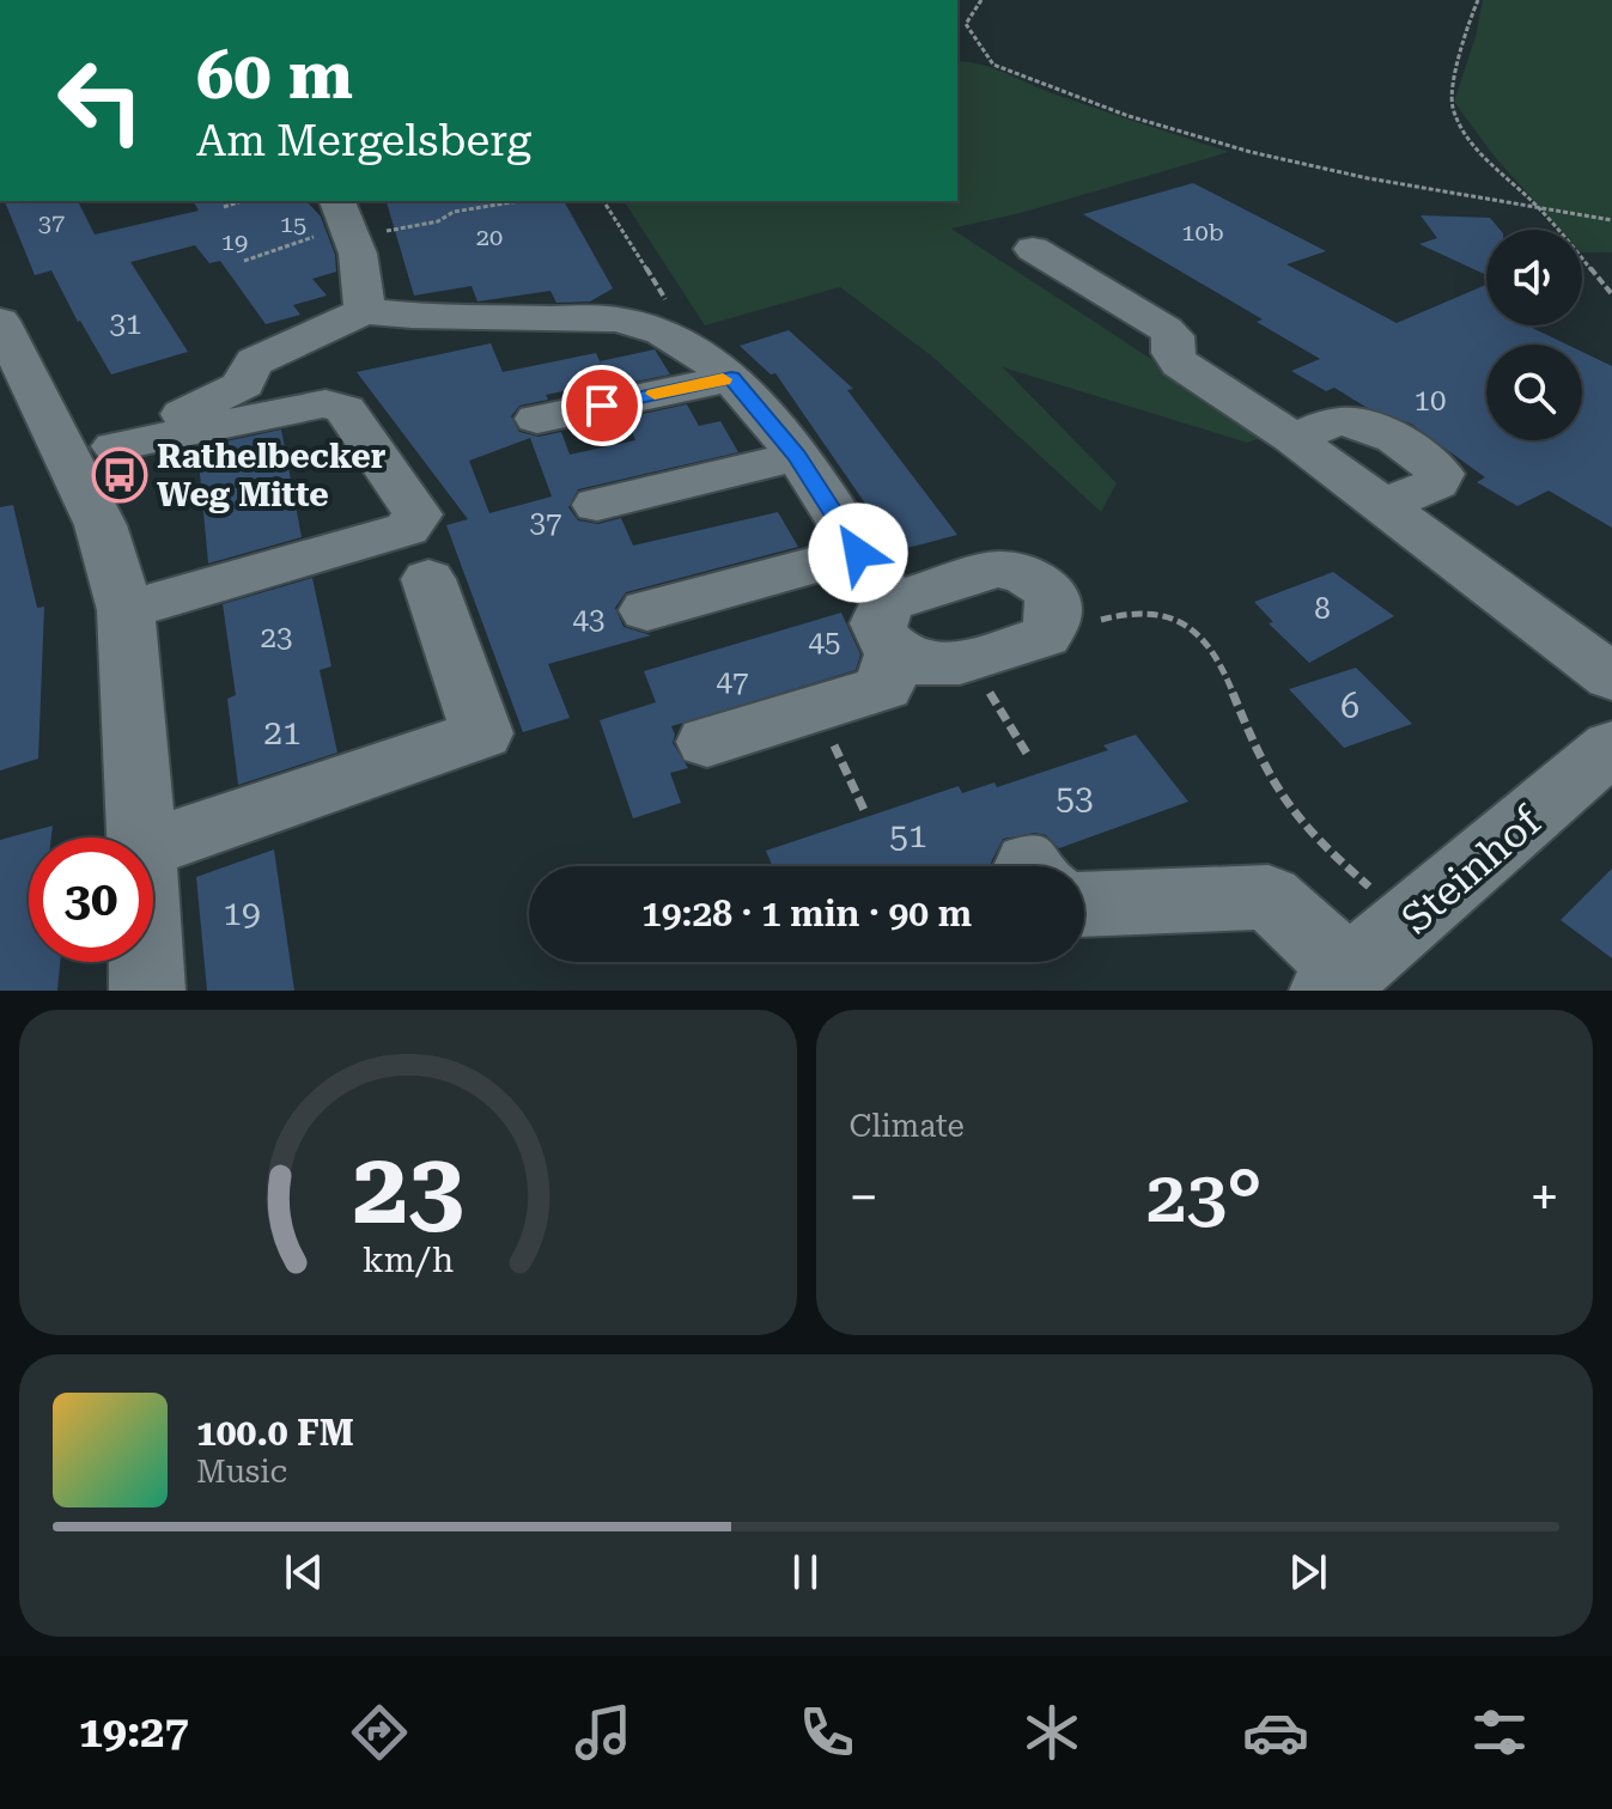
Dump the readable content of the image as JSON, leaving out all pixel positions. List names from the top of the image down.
{
  "streets": {
    "street": ["Steinhof"]
  },
  "places": {
    "bus stop": ["Rathelbecker Weg Mitte"]
  },
  "house_numbers": [
    "37",
    "15",
    "10b",
    "20",
    "19",
    "31",
    "10",
    "37",
    "8",
    "43",
    "23",
    "45",
    "47",
    "6",
    "21",
    "53",
    "51",
    "19"
  ],
  "page": {
    "turn": ["60 m", "Am Mergelsberg"],
    "limit": "30",
    "trip": "19:28 · 1 min · 90 m",
    "tile": "Climate",
    "heat": ["−", "23°", "+"],
    "song": ["100.0 FM", "Music"],
    "tabs": "19:27",
    "gauge": ["23", "km/h"]
  }
}
